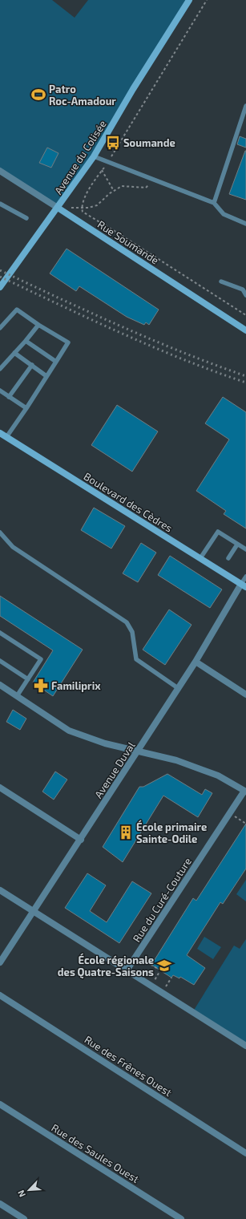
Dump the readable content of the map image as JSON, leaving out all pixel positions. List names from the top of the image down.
{
  "streets": {
    "street": [
      "Avenue du Colisée",
      "Rue Soumande",
      "Boulevard des Cèdres",
      "Avenue Duval",
      "Rue du Curé-Couture",
      "Rue des Frênes Ouest",
      "Rue des Saules Ouest"
    ]
  },
  "crossings": [
    ["Avenue du Colisée", "Rue Soumande"],
    ["Boulevard des Cèdres", "Avenue Duval"]
  ],
  "places": {
    "sports": ["Patro Roc-Amadour"],
    "bus stop": ["Soumande"],
    "pharmacy": ["Familiprix"],
    "building": ["École primaire Sainte-Odile"],
    "school or university": ["École régionale des Quatre-Saisons"]
  },
  "north": "bottom left"
}
